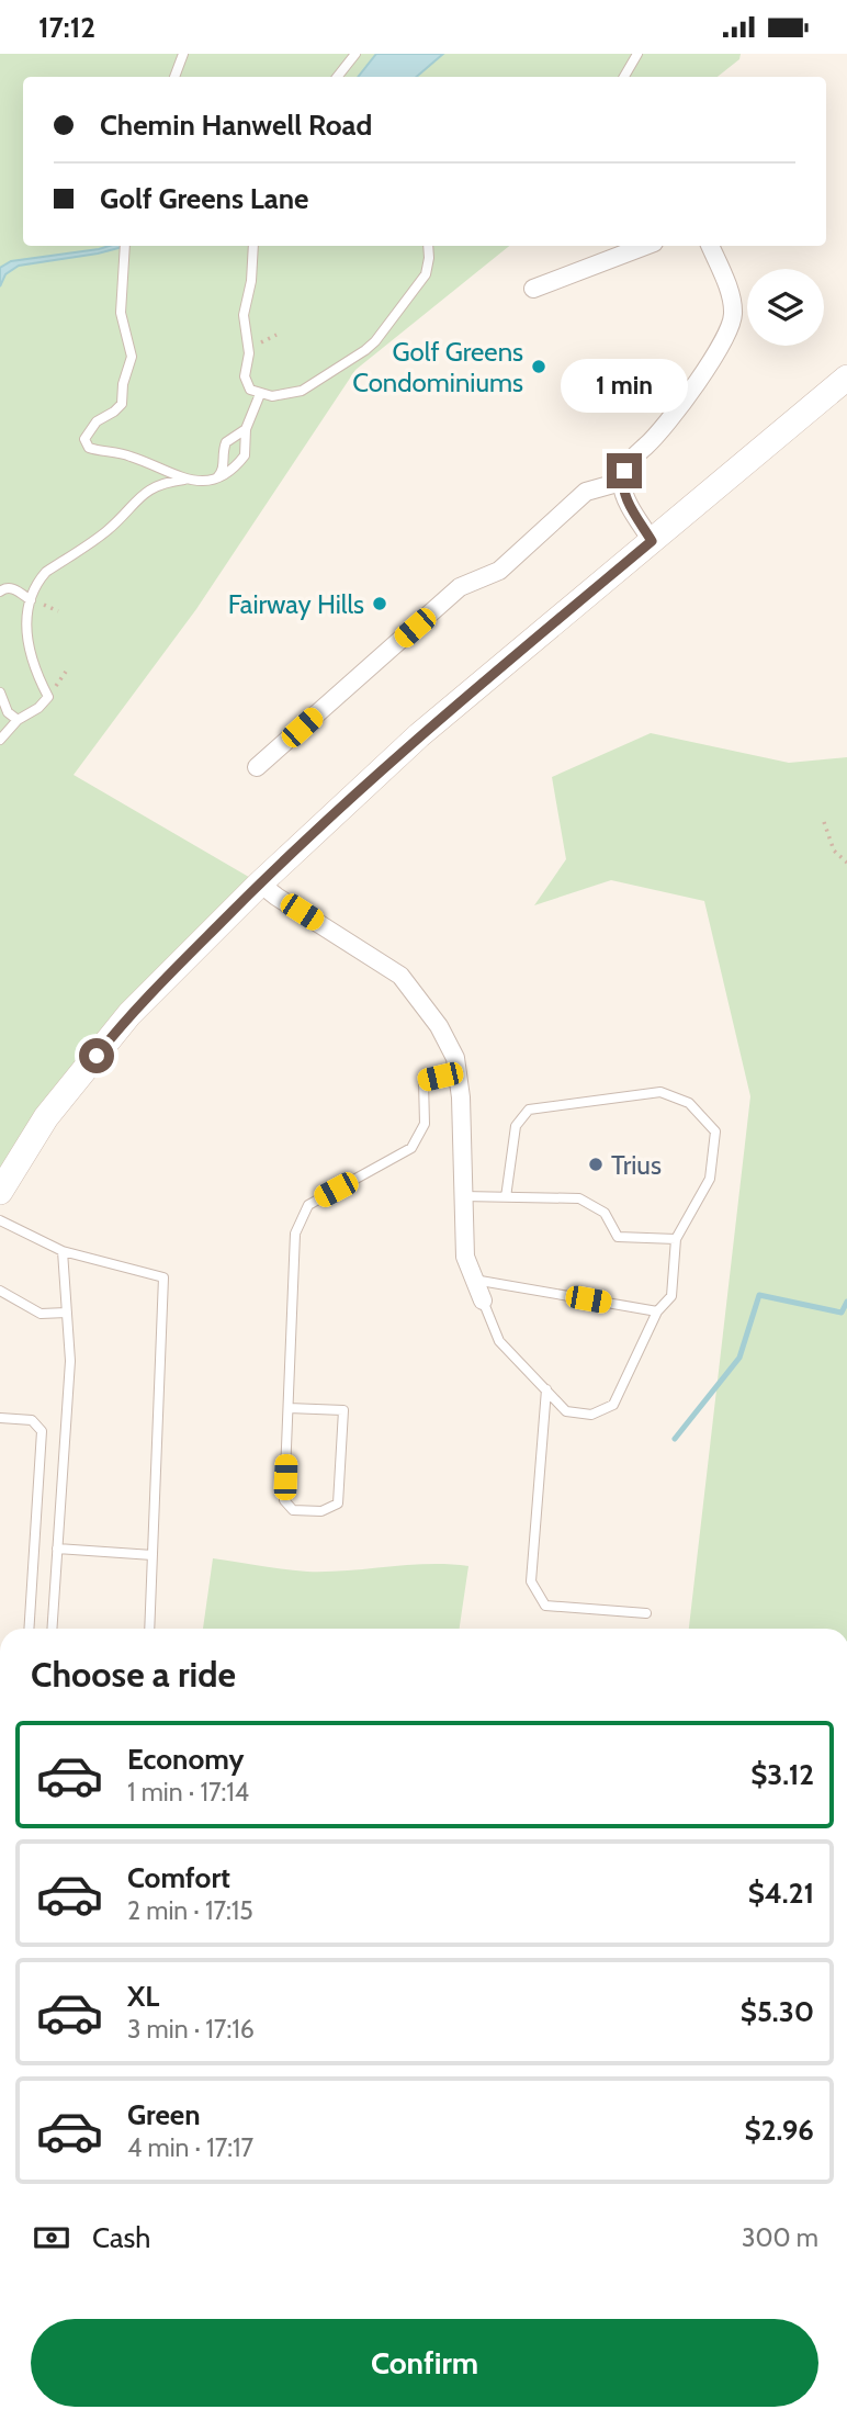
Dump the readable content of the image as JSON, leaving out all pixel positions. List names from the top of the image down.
{
  "places": ["Golf Greens Condominiums", "Fairway Hills", "Trius"],
  "page": {
    "status": "17:12",
    "banner": ["Chemin Hanwell Road", "Golf Greens Lane"],
    "bubble": "1 min",
    "heading": "Choose a ride",
    "list": [
      {
        "name": "Economy",
        "note": "1 min · 17:14",
        "value": "$3.12"
      },
      {
        "name": "Comfort",
        "note": "2 min · 17:15",
        "value": "$4.21"
      },
      {
        "name": "XL",
        "note": "3 min · 17:16",
        "value": "$5.30"
      },
      {
        "name": "Green",
        "note": "4 min · 17:17",
        "value": "$2.96"
      }
    ],
    "pay": ["Cash", "300 m"],
    "buttons": "Confirm"
  }
}
